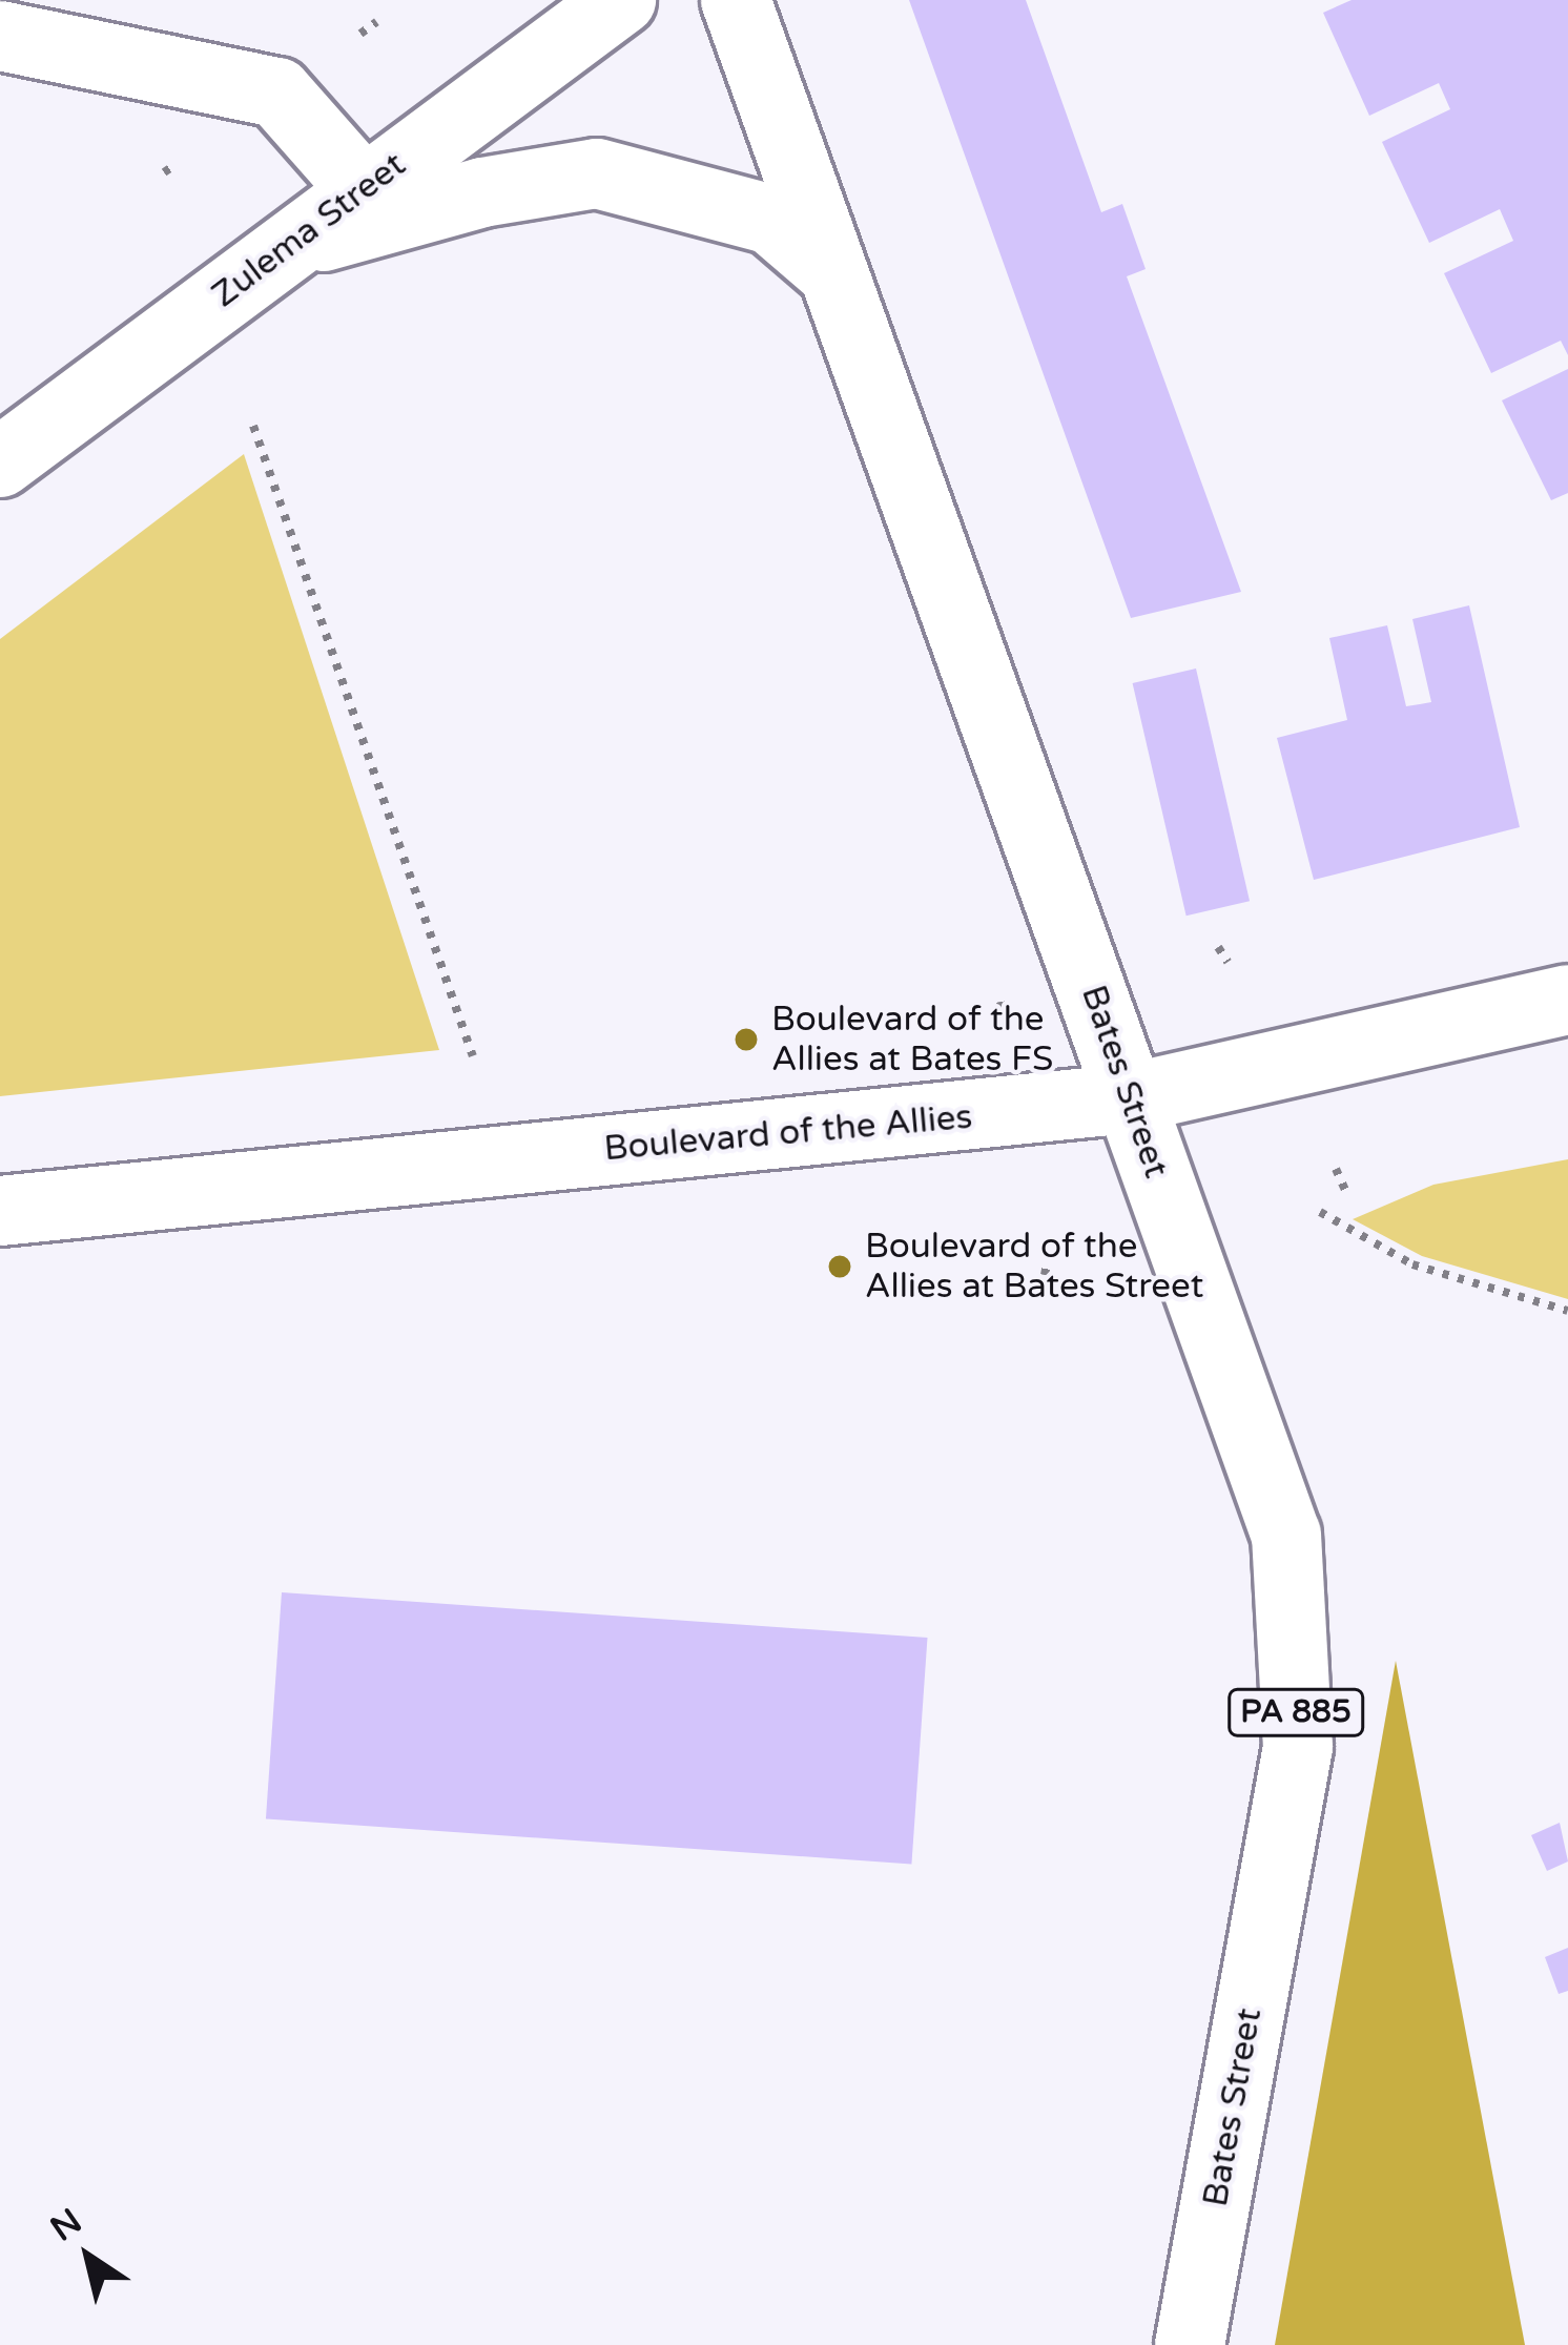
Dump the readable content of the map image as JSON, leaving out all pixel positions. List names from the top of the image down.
{
  "streets": {
    "street": [
      "Zulema Street",
      "Bates Street",
      "Boulevard of the Allies",
      "PA 885"
    ]
  },
  "crossings": [
    ["Bates Street", "Boulevard of the Allies"]
  ],
  "places": ["Boulevard of the Allies at Bates FS", "Boulevard of the Allies at Bates Street"],
  "north": "top left"
}
